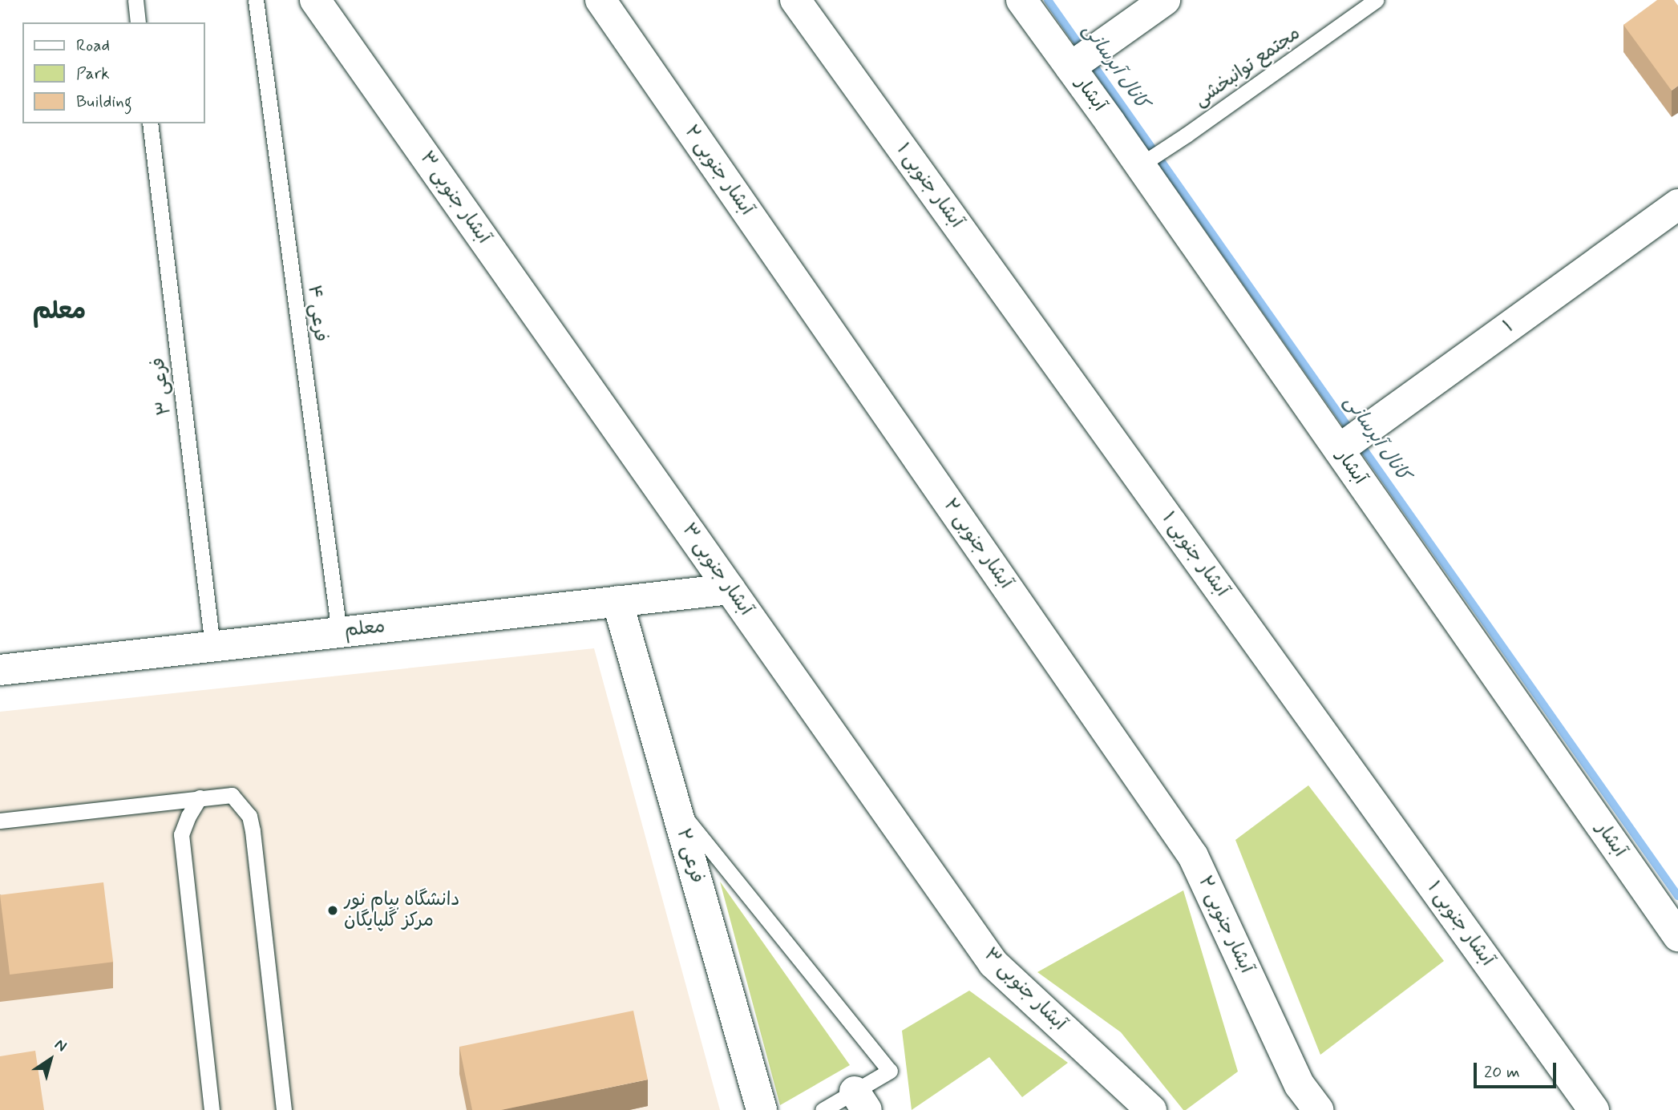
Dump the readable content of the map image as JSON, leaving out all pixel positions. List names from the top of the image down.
{
  "streets": {
    "street": [
      "آبشار",
      "آبشار جنوبی ۲",
      "آبشار جنوبی ۱",
      "آبشار جنوبی ۳",
      "۱",
      "معلم",
      "فرعی ۲"
    ],
    "lane": ["مجتمع توانبخشى", "فرعی ۴", "فرعی ۳"]
  },
  "crossings": [
    ["مجتمع توانبخشى", "آبشار"],
    ["آبشار", "۱"],
    ["آبشار جنوبی ۳", "معلم"],
    ["فرعی ۴", "معلم"],
    ["فرعی ۳", "معلم"],
    ["معلم", "فرعی ۲"]
  ],
  "districts": ["معلم"],
  "water": ["کانال آبرسانی"],
  "places": ["دانشگاه پیام نور مرکز گلپایگان"],
  "legend": ["Road", "Park", "Building"],
  "scale_bar": "20 m",
  "north": "top right"
}
